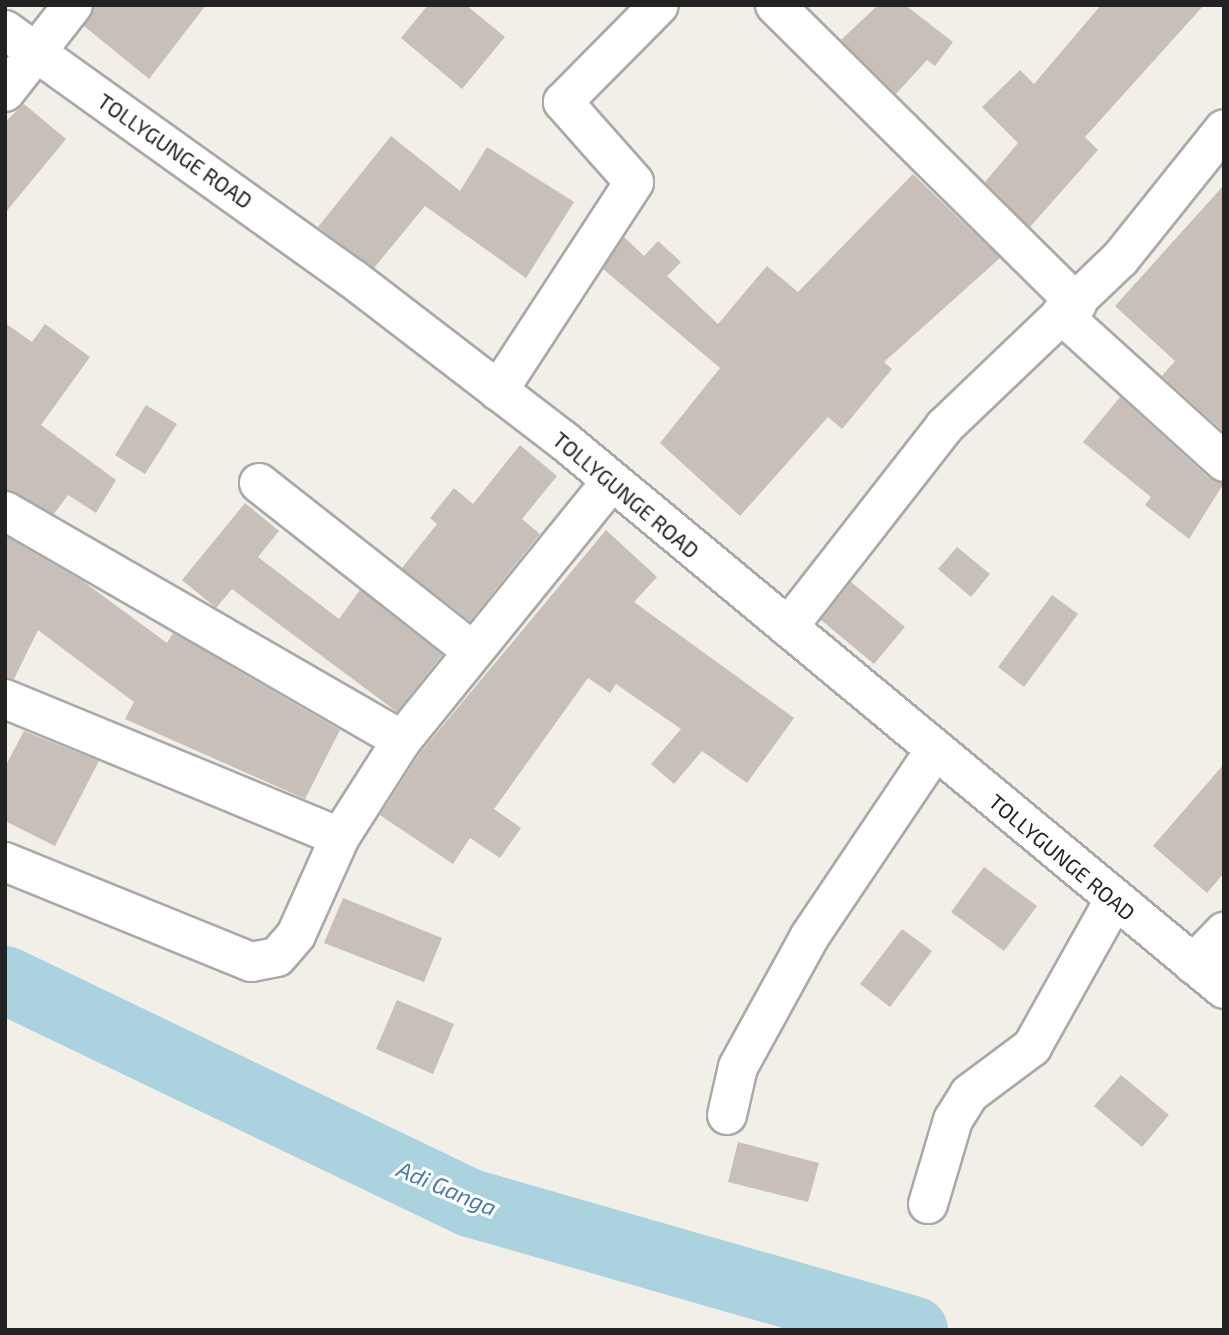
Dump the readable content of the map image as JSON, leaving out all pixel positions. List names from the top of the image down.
{
  "streets": {
    "street": ["TOLLYGUNGE ROAD"]
  },
  "water": ["Adi Ganga"]
}
